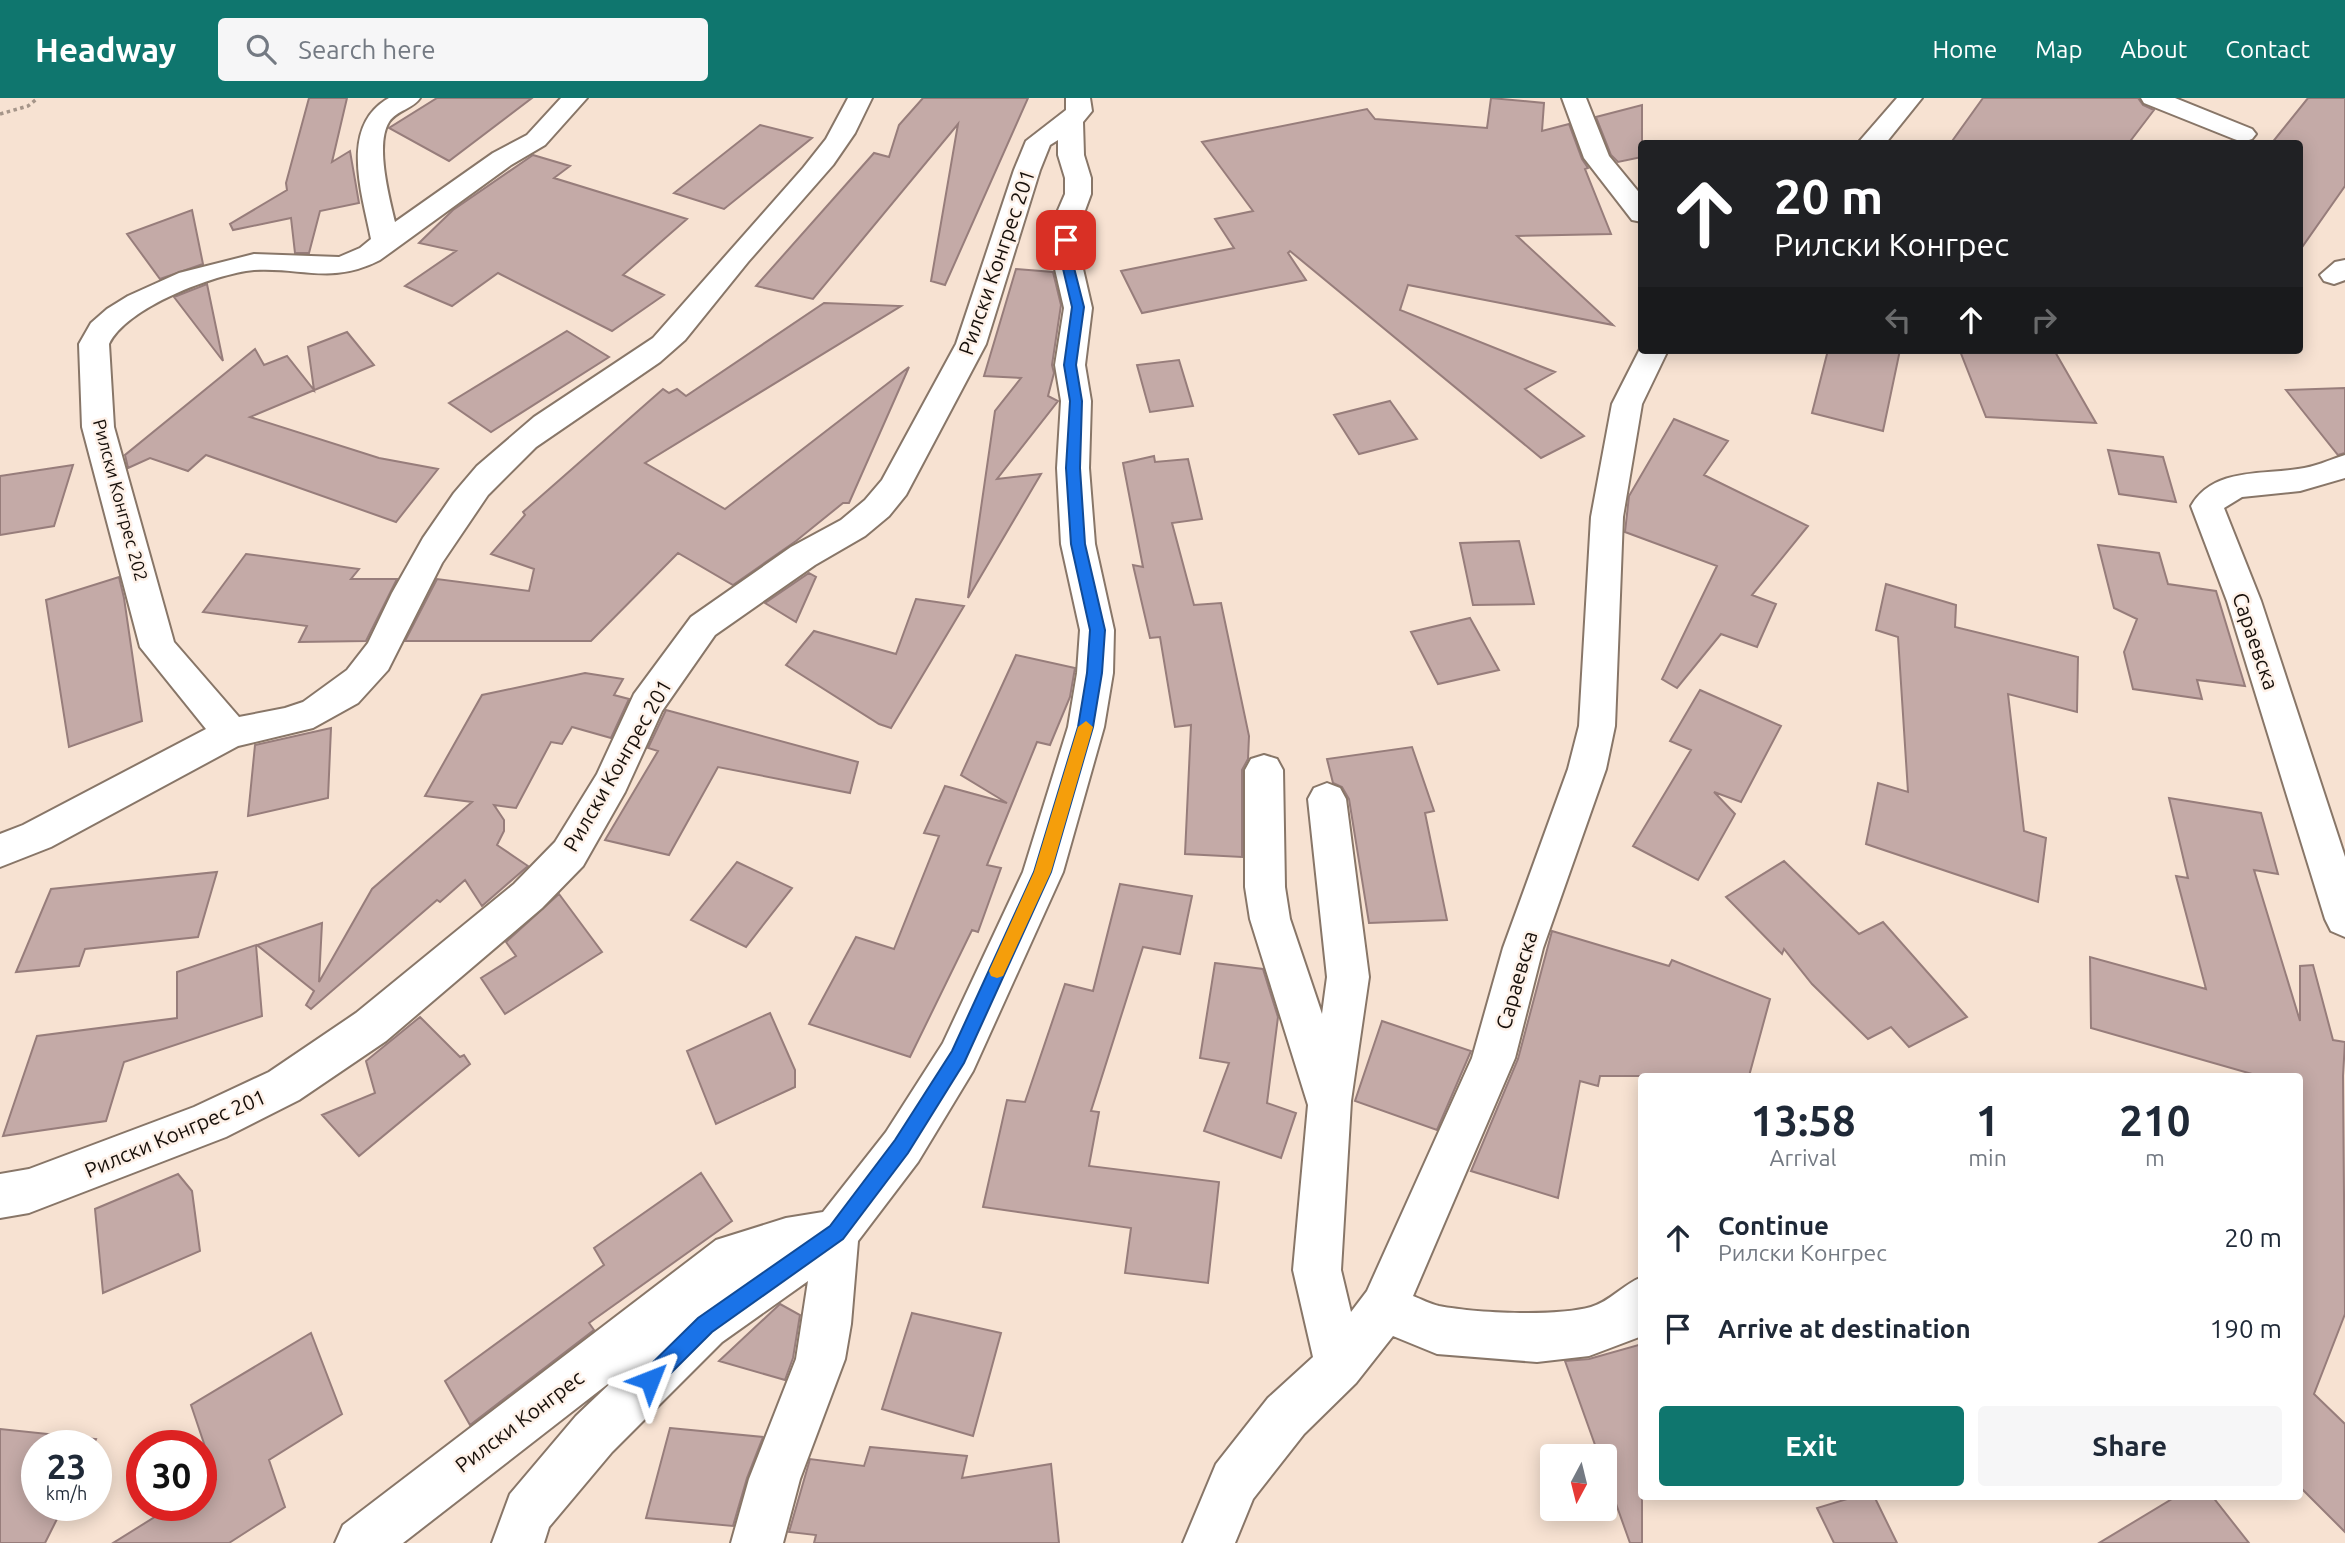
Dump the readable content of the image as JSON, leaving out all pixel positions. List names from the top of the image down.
{
  "streets": {
    "street": [
      "Рилски Конгрес 201",
      "Рилски Конгрес 202",
      "Сараевска",
      "Рилски Конгрес"
    ]
  },
  "north": "bottom",
  "page": {
    "header": "Headway",
    "search": "Search here",
    "nav": [
      "Home",
      "Map",
      "About",
      "Contact"
    ],
    "turn": ["20 m", "Рилски Конгрес"],
    "eta": [
      "13:58",
      "Arrival",
      "1",
      "min",
      "210",
      "m"
    ],
    "list": [
      {
        "name": "Continue",
        "note": "Рилски Конгрес",
        "value": "20 m"
      },
      {
        "name": "Arrive at destination",
        "value": "190 m"
      }
    ],
    "buttons": ["Exit", "Share"],
    "speed": "23 km/h",
    "limit": "30"
  }
}
